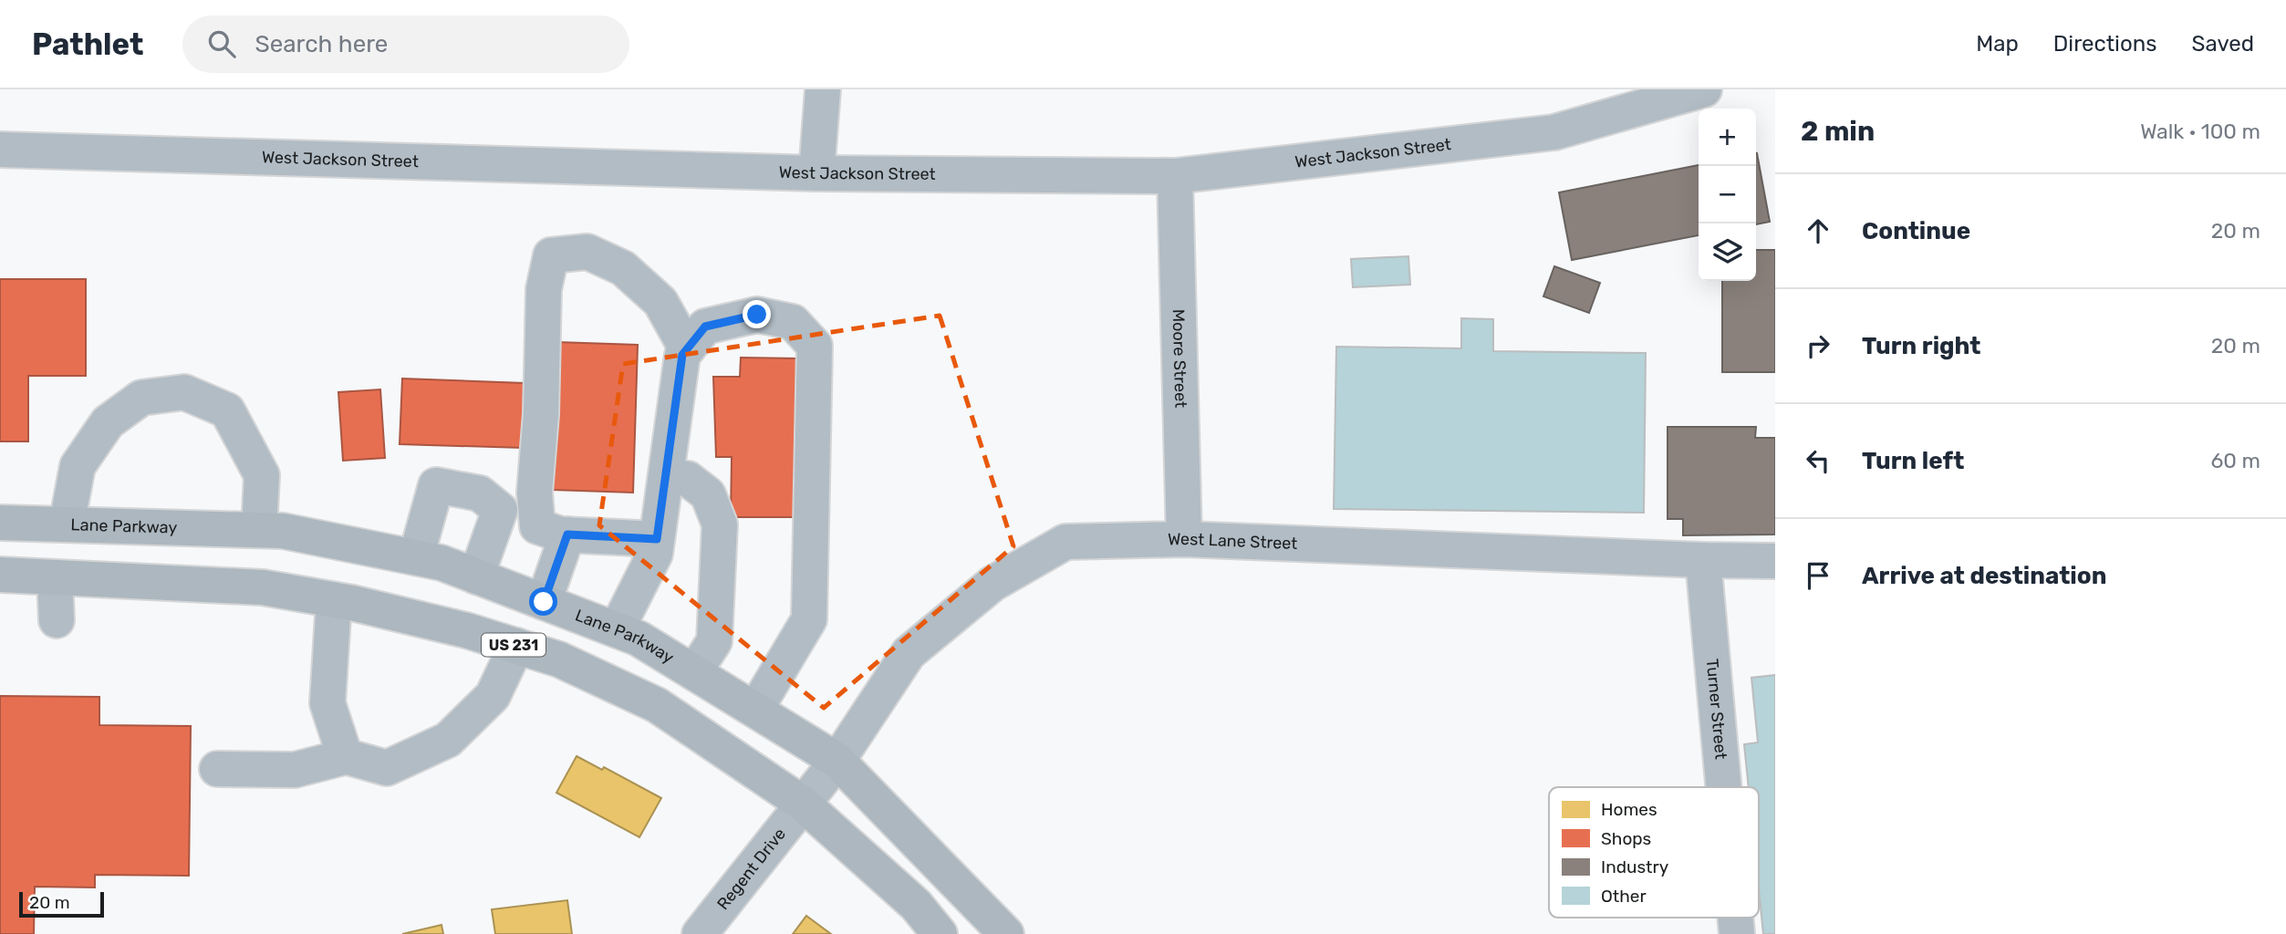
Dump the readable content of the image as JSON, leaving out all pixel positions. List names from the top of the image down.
{
  "streets": {
    "highway": ["Lane Parkway", "US 231"],
    "street": [
      "West Jackson Street",
      "Moore Street",
      "West Lane Street",
      "Turner Street",
      "Regent Drive"
    ]
  },
  "crossings": [
    ["West Jackson Street", "Moore Street"],
    ["Moore Street", "West Lane Street"],
    ["Lane Parkway", "West Lane Street"],
    ["West Lane Street", "US 231"],
    ["West Lane Street", "Turner Street"],
    ["West Lane Street", "Regent Drive"],
    ["US 231", "Regent Drive"]
  ],
  "legend": [
    "Homes",
    "Shops",
    "Industry",
    "Other"
  ],
  "scale_bar": "20 m",
  "page": {
    "header": "Pathlet",
    "search": "Search here",
    "nav": ["Map", "Directions", "Saved"],
    "heading": ["2 min", "Walk · 100 m"],
    "map_buttons": ["+", "−"],
    "list": [
      ["Continue", "20 m"],
      ["Turn right", "20 m"],
      ["Turn left", "60 m"],
      "Arrive at destination"
    ],
    "scale": "20 m"
  }
}
